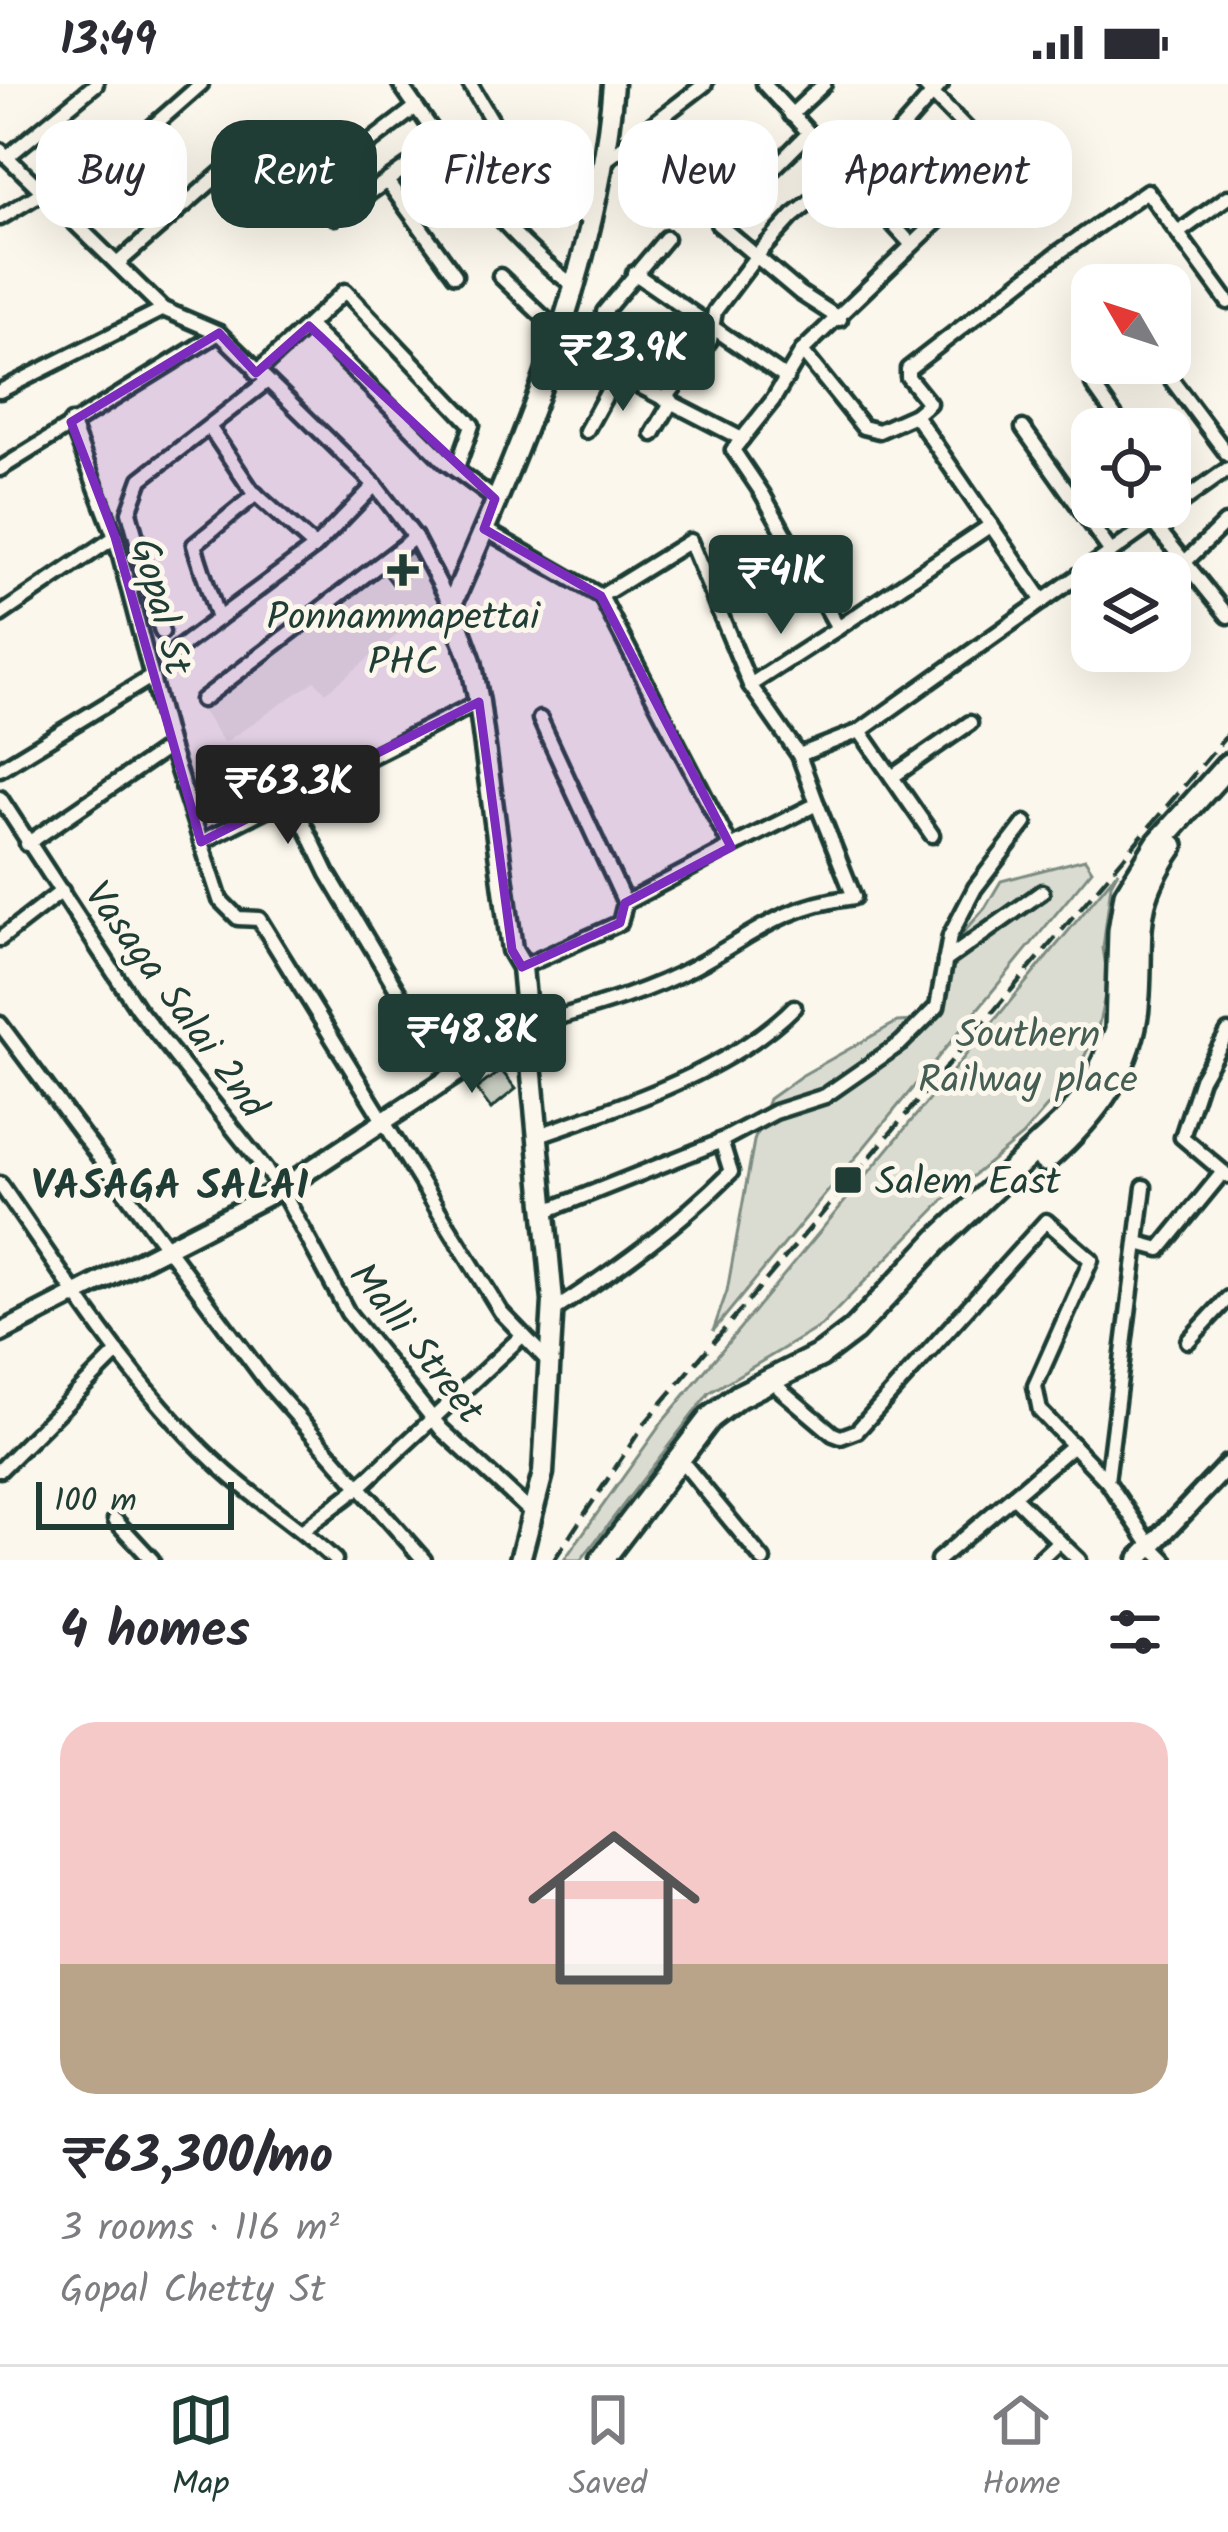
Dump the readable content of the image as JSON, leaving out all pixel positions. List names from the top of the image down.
{
  "streets": {
    "street": ["Gopal St", "Vasaga Salai 2nd", "Malli Street"]
  },
  "crossings": [
    ["Vasaga Salai 2nd", "Malli Street"]
  ],
  "districts": ["VASAGA SALAI"],
  "parks": ["Southern Railway place"],
  "places": {
    "health": ["Ponnammapettai PHC"],
    "transit": ["Salem East"]
  },
  "scale_bar": "100 m",
  "north": "top left",
  "page": {
    "status": "13:49",
    "chip": [
      "Buy",
      "Rent",
      "Filters",
      "New",
      "Apartment"
    ],
    "price": [
      "₹23.9K",
      "₹41K",
      "₹63.3K",
      "₹48.8K"
    ],
    "scale": "100 m",
    "heading": "4 homes",
    "list": [
      {
        "name": "₹63,300/mo",
        "note": "3 rooms · 116 m² · Gopal Chetty St"
      }
    ],
    "tabs": ["Map", "Saved", "Home"]
  }
}
